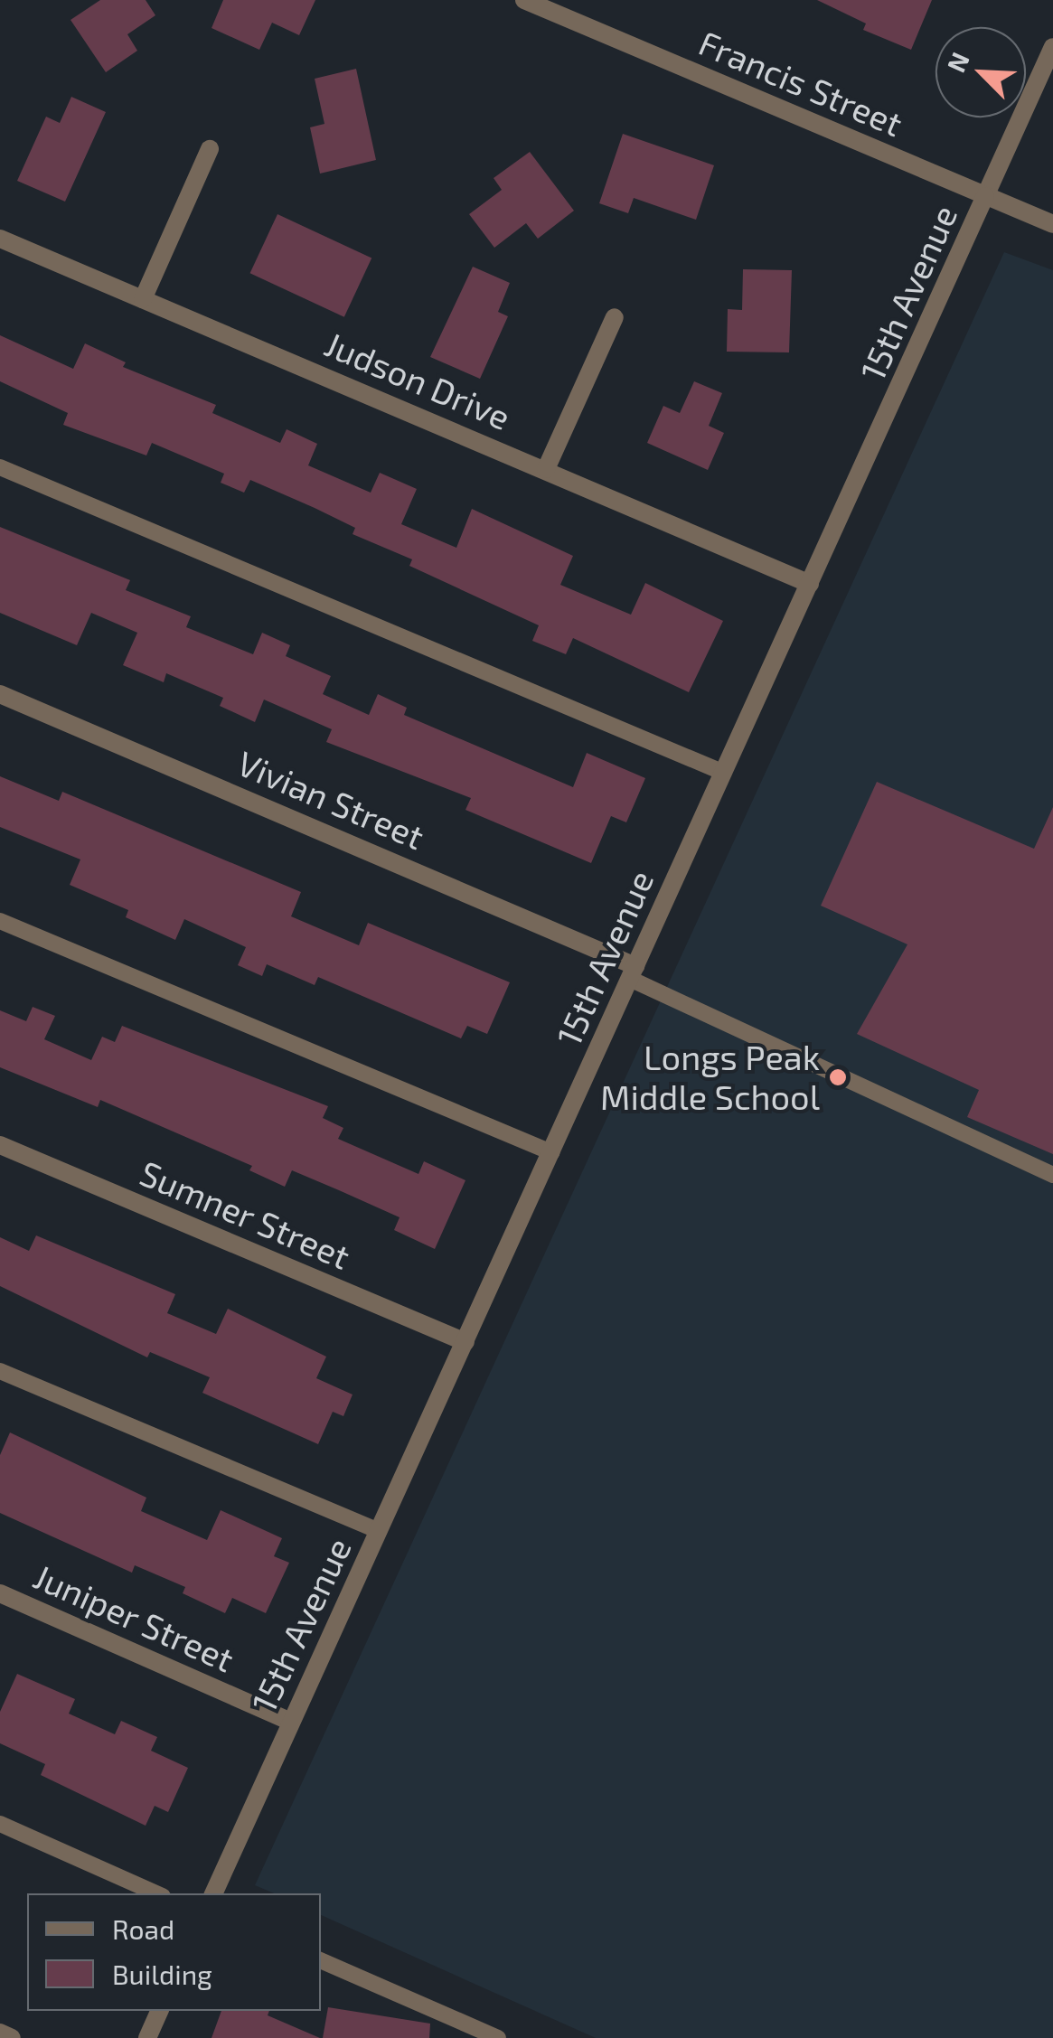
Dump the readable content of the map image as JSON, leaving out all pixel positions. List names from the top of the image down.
{
  "streets": {
    "street": [
      "Francis Street",
      "15th Avenue",
      "Judson Drive",
      "Vivian Street",
      "Sumner Street",
      "Juniper Street"
    ]
  },
  "crossings": [
    ["Francis Street", "15th Avenue"],
    ["15th Avenue", "Judson Drive"],
    ["15th Avenue", "Vivian Street"],
    ["15th Avenue", "Sumner Street"],
    ["15th Avenue", "Juniper Street"]
  ],
  "places": ["Longs Peak Middle School"],
  "legend": ["Road", "Building"],
  "north": "top left"
}
